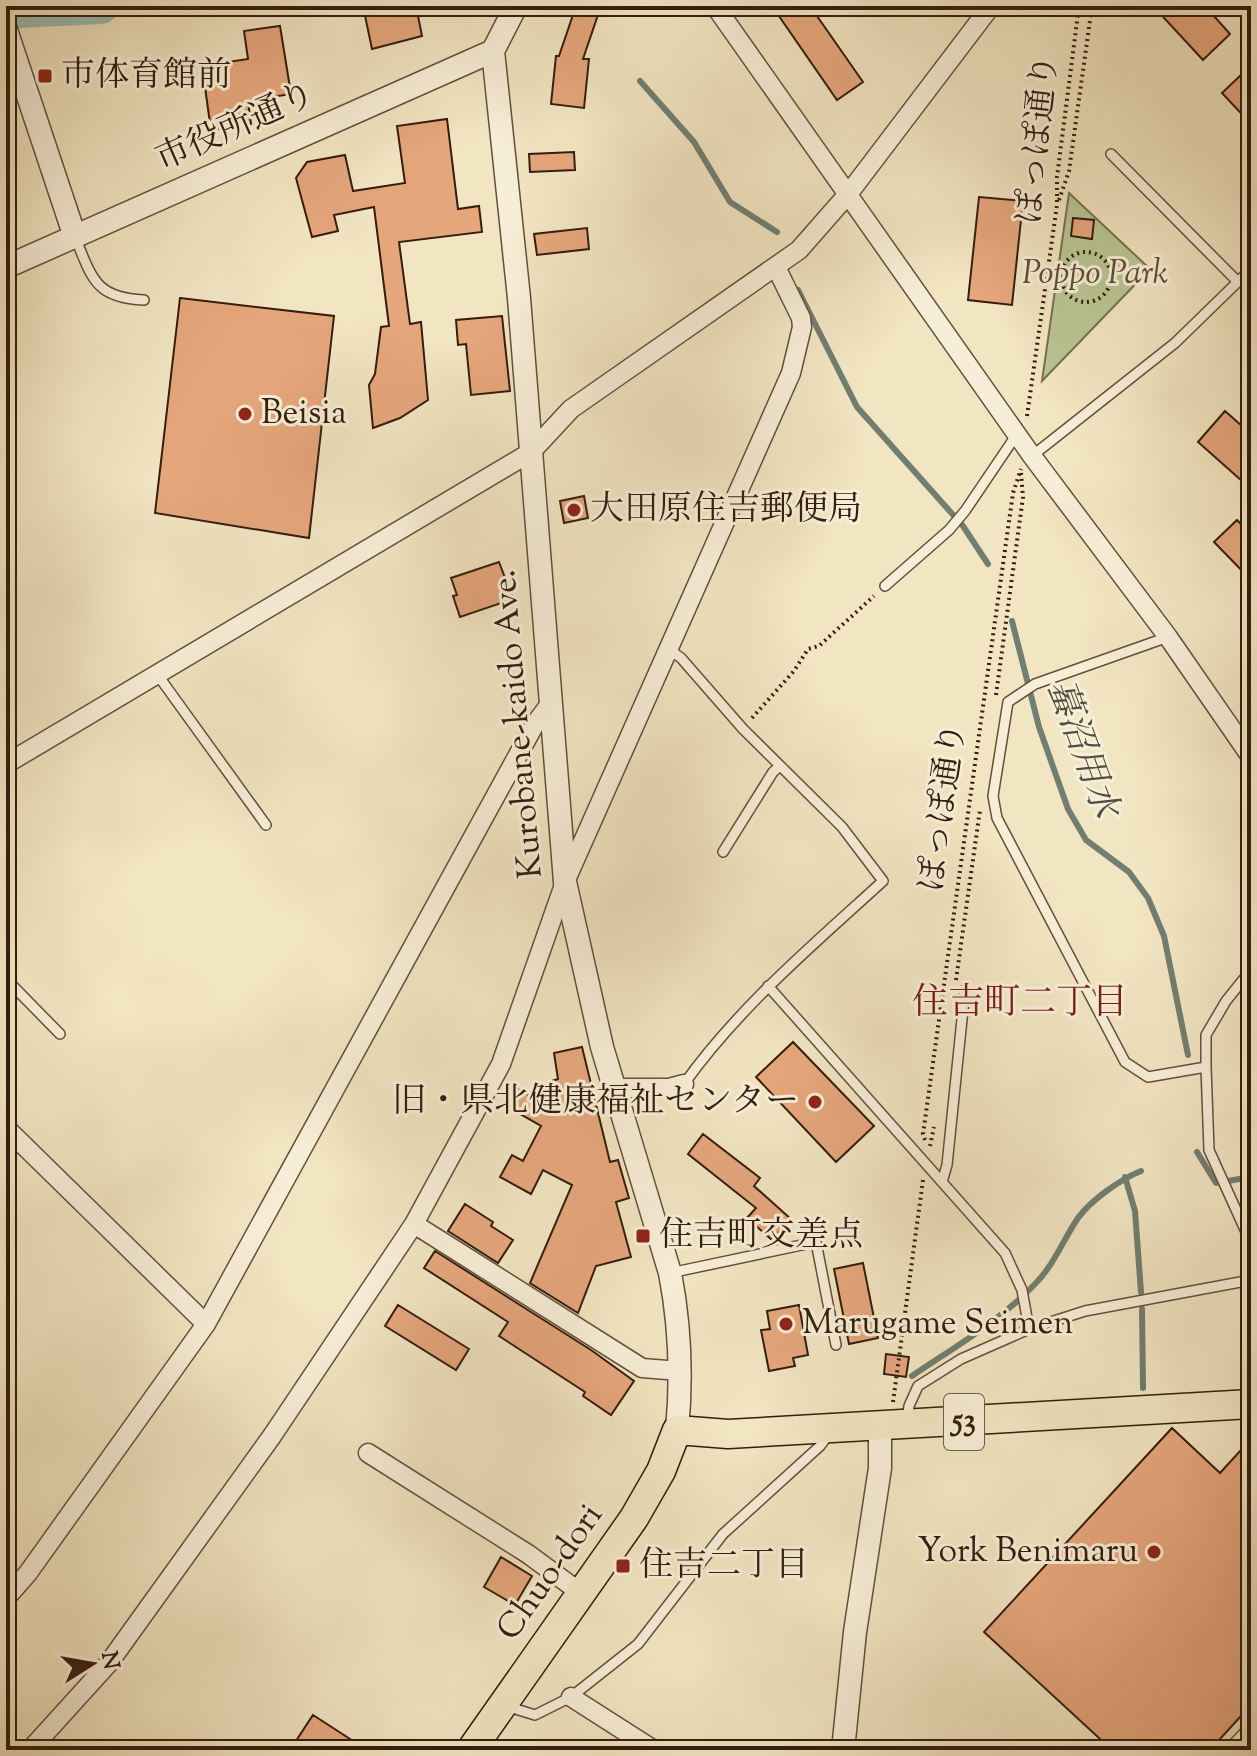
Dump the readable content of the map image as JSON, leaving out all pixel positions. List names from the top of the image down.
{
  "streets": {
    "main road": ["53", "Chuo-dori"],
    "street": ["市役所通り", "Kurobane-kaido Ave."],
    "path": ["ぽっぽ通り"]
  },
  "crossings": [
    ["市役所通り", "Kurobane-kaido Ave."],
    ["Kurobane-kaido Ave.", "53"],
    ["Kurobane-kaido Ave.", "Chuo-dori"],
    ["53", "Chuo-dori"]
  ],
  "districts": ["住吉町二丁目"],
  "water": ["蟇沼用水"],
  "parks": ["Poppo Park"],
  "places": {
    "transit": ["市体育館前", "住吉町交差点", "住吉二丁目"],
    "other": [
      "Beisia",
      "大田原住吉郵便局",
      "旧・県北健康福祉センター",
      "Marugame Seimen",
      "York Benimaru"
    ]
  },
  "north": "right"
}
